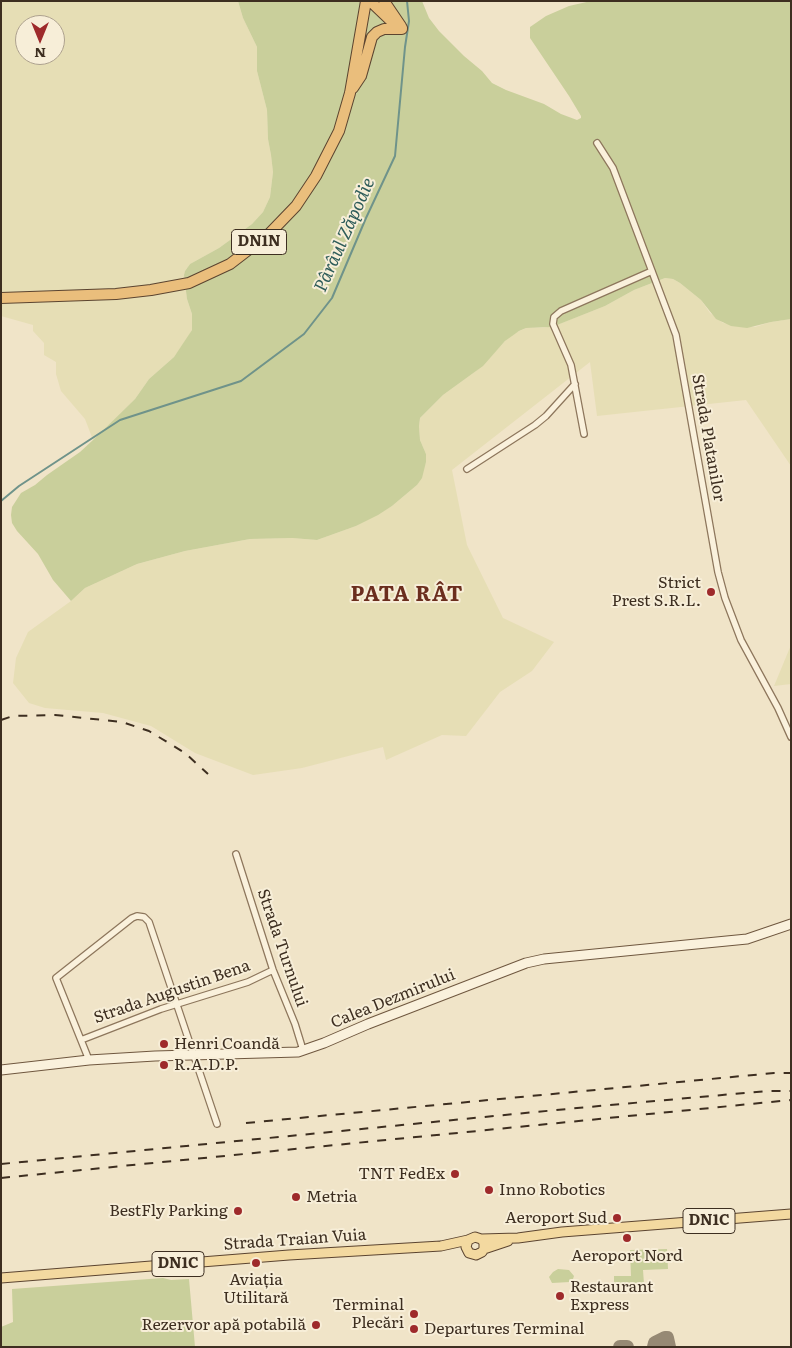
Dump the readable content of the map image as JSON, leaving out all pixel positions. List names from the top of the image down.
{
  "streets": {
    "highway": ["DN1N"],
    "main road": ["Calea Dezmirului", "DN1C", "Strada Traian Vuia"],
    "street": ["Strada Platanilor", "Strada Turnului", "Strada Augustin Bena"]
  },
  "crossings": [
    ["Strada Turnului", "Strada Augustin Bena"],
    ["Strada Turnului", "Calea Dezmirului"]
  ],
  "districts": ["PATA RÂT"],
  "water": ["Pârâul Zăpodie"],
  "places": [
    "Strict Prest S.R.L.",
    "Henri Coandă",
    "R.A.D.P.",
    "TNT FedEx",
    "Inno Robotics",
    "Metria",
    "BestFly Parking",
    "Aeroport Sud",
    "Aeroport Nord",
    "Aviația Utilitară",
    "Restaurant Express",
    "Terminal Plecări",
    "Rezervor apă potabilă",
    "Departures Terminal"
  ],
  "north": "bottom"
}
